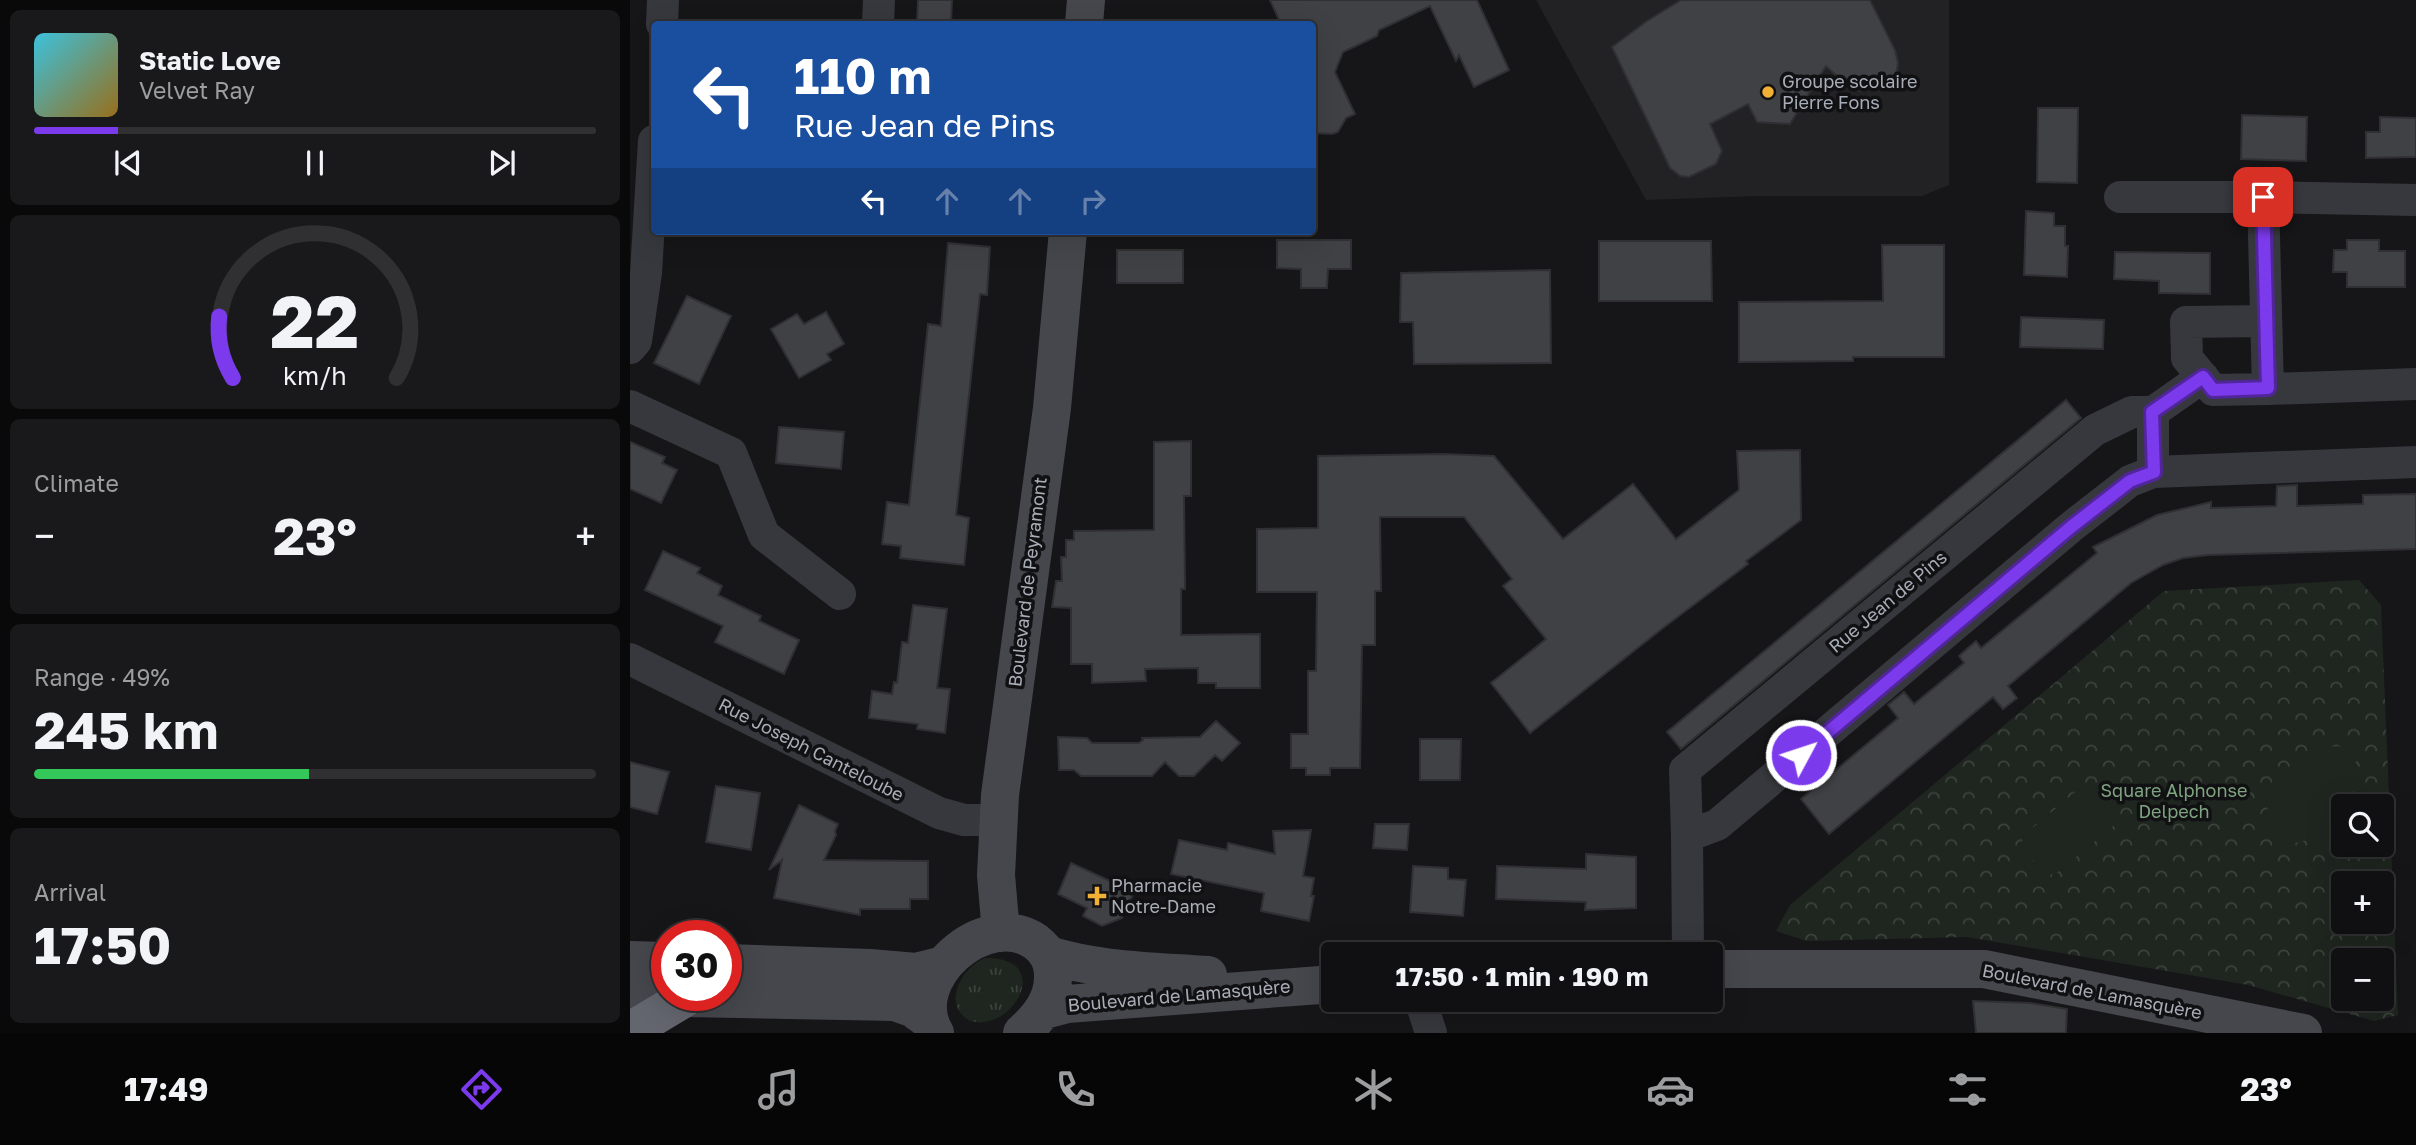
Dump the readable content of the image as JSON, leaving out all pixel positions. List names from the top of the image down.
{
  "streets": {
    "main road": ["Boulevard de Peyramont", "Boulevard de Lamasquère"],
    "street": ["Rue Jean de Pins", "Rue Joseph Canteloube"]
  },
  "crossings": [
    ["Boulevard de Peyramont", "Rue Joseph Canteloube"]
  ],
  "parks": ["Square Alphonse Delpech"],
  "places": {
    "other": ["Groupe scolaire Pierre Fons"],
    "health": ["Pharmacie Notre-Dame"]
  },
  "page": {
    "turn": ["110 m", "Rue Jean de Pins"],
    "song": ["Static Love", "Velvet Ray"],
    "tile": [
      "Climate",
      ["Range · 49%", "245 km"],
      ["Arrival", "17:50"]
    ],
    "heat": ["−", "23°", "+"],
    "map_buttons": ["+", "−"],
    "limit": "30",
    "trip": "17:50 · 1 min · 190 m",
    "tabs": ["17:49", "23°"],
    "gauge": ["22", "km/h"]
  }
}
